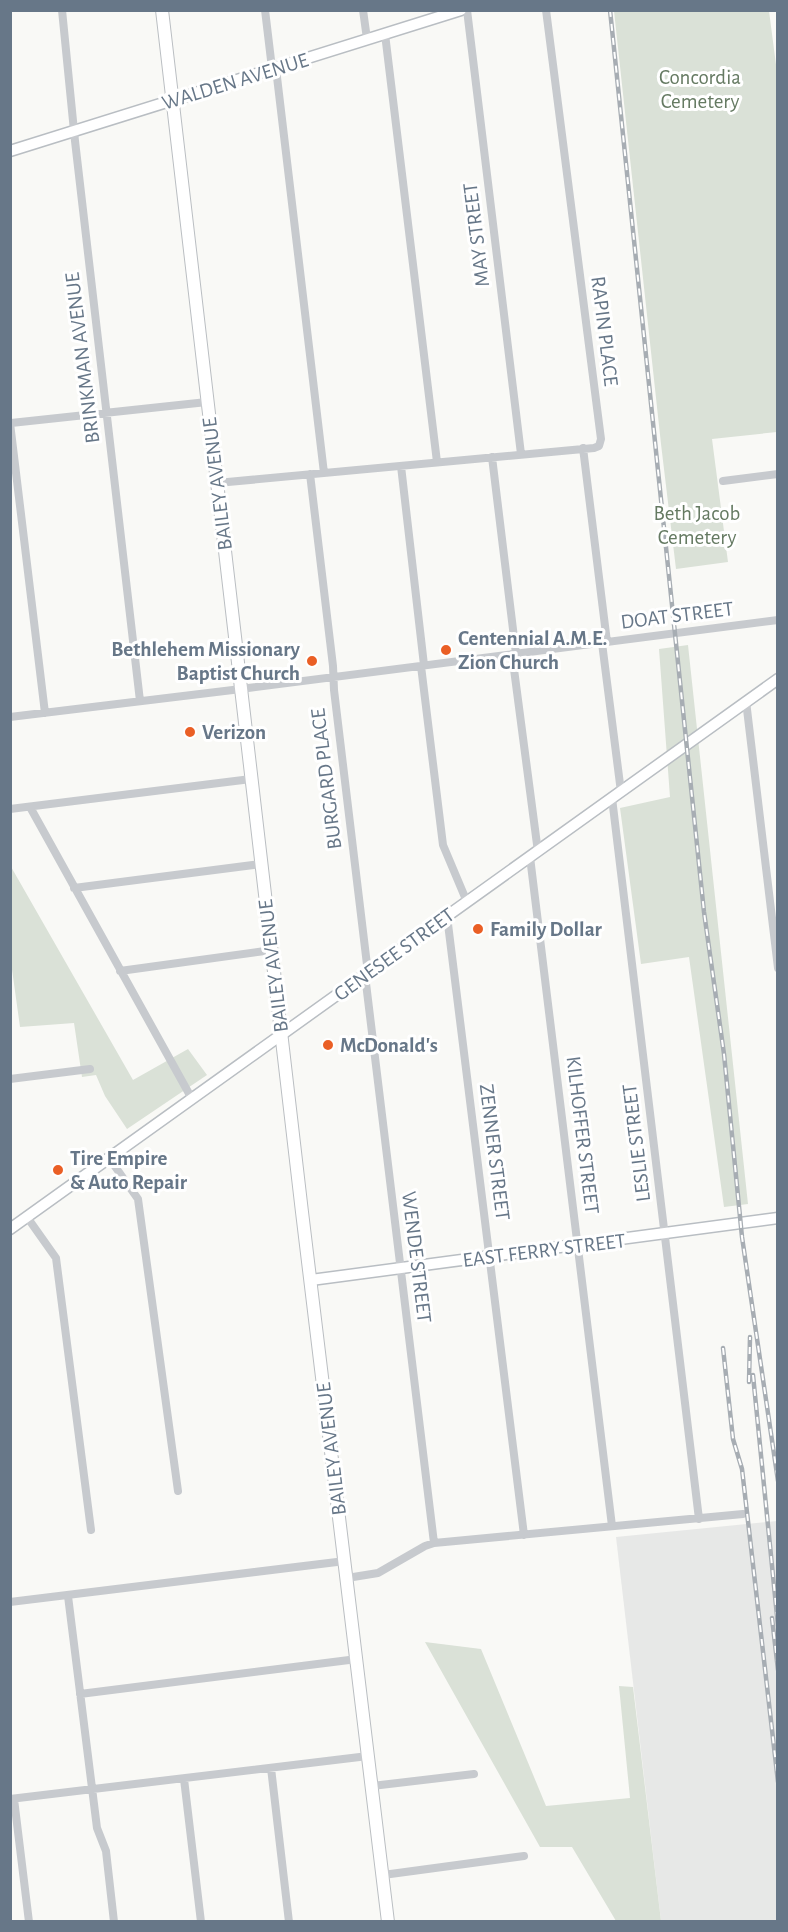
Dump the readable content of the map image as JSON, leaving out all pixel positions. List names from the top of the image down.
{
  "streets": {
    "main road": [
      "WALDEN AVENUE",
      "BAILEY AVENUE",
      "GENESEE STREET",
      "EAST FERRY STREET"
    ],
    "street": [
      "MAY STREET",
      "RAPIN PLACE",
      "BRINKMAN AVENUE",
      "DOAT STREET",
      "BURGARD PLACE",
      "KILHOFFER STREET",
      "LESLIE STREET",
      "ZENNER STREET",
      "WENDE STREET"
    ]
  },
  "crossings": [
    ["WALDEN AVENUE", "BRINKMAN AVENUE"],
    ["WALDEN AVENUE", "BAILEY AVENUE"],
    ["BRINKMAN AVENUE", "DOAT STREET"],
    ["BAILEY AVENUE", "DOAT STREET"],
    ["BAILEY AVENUE", "GENESEE STREET"],
    ["BAILEY AVENUE", "EAST FERRY STREET"],
    ["DOAT STREET", "BURGARD PLACE"],
    ["BURGARD PLACE", "GENESEE STREET"],
    ["BURGARD PLACE", "WENDE STREET"],
    ["GENESEE STREET", "KILHOFFER STREET"],
    ["GENESEE STREET", "LESLIE STREET"],
    ["GENESEE STREET", "ZENNER STREET"],
    ["GENESEE STREET", "WENDE STREET"],
    ["KILHOFFER STREET", "EAST FERRY STREET"],
    ["LESLIE STREET", "EAST FERRY STREET"],
    ["ZENNER STREET", "EAST FERRY STREET"],
    ["EAST FERRY STREET", "WENDE STREET"]
  ],
  "parks": ["Concordia Cemetery", "Beth Jacob Cemetery"],
  "places": [
    "Centennial A.M.E. Zion Church",
    "Bethlehem Missionary Baptist Church",
    "Verizon",
    "Family Dollar",
    "McDonald's",
    "Tire Empire & Auto Repair"
  ]
}
